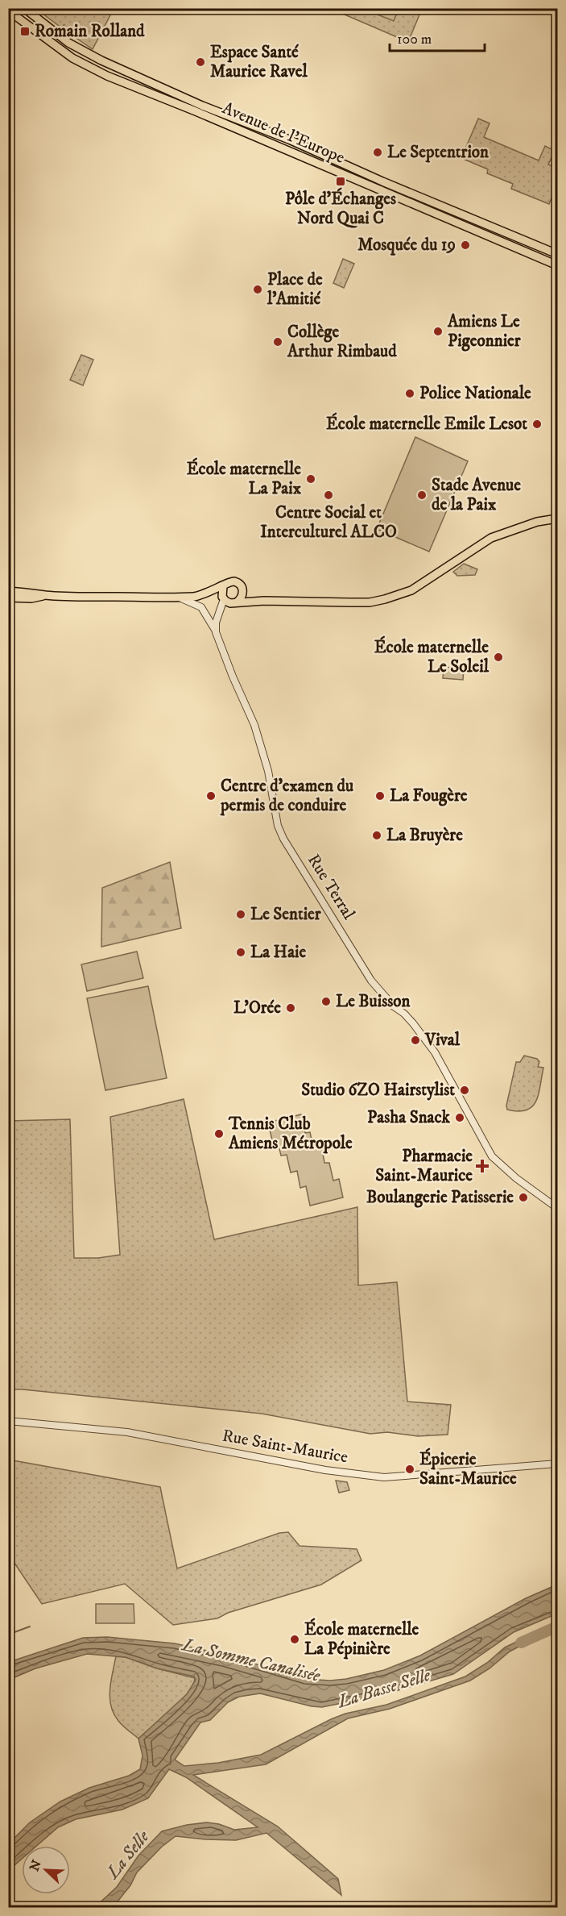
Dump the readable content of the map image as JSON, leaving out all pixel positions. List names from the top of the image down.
{
  "streets": {
    "main road": ["Avenue de l'Europe"],
    "street": ["Rue Terral", "Rue Saint-Maurice"]
  },
  "water": ["La Somme Canalisée", "La Basse Selle", "La Selle"],
  "places": {
    "transit": ["Romain Rolland", "Pôle d'Échanges Nord Quai C"],
    "other": [
      "Espace Santé Maurice Ravel",
      "Le Septentrion",
      "Mosquée du 19",
      "Place de l'Amitié",
      "Amiens Le Pigeonnier",
      "Collège Arthur Rimbaud",
      "Police Nationale",
      "École maternelle Emile Lesot",
      "École maternelle La Paix",
      "Centre Social et Interculturel ALCO",
      "Stade Avenue de la Paix",
      "École maternelle Le Soleil",
      "Centre d'examen du permis de conduire",
      "La Fougère",
      "La Bruyère",
      "Le Sentier",
      "La Haie",
      "Le Buisson",
      "L'Orée",
      "Vival",
      "Studio 6ZO Hairstylist",
      "Pasha Snack",
      "Tennis Club Amiens Métropole",
      "Boulangerie Patisserie",
      "Épicerie Saint-Maurice",
      "École maternelle La Pépinière"
    ],
    "health": ["Pharmacie Saint-Maurice"]
  },
  "scale_bar": "100 m",
  "north": "top left"
}
